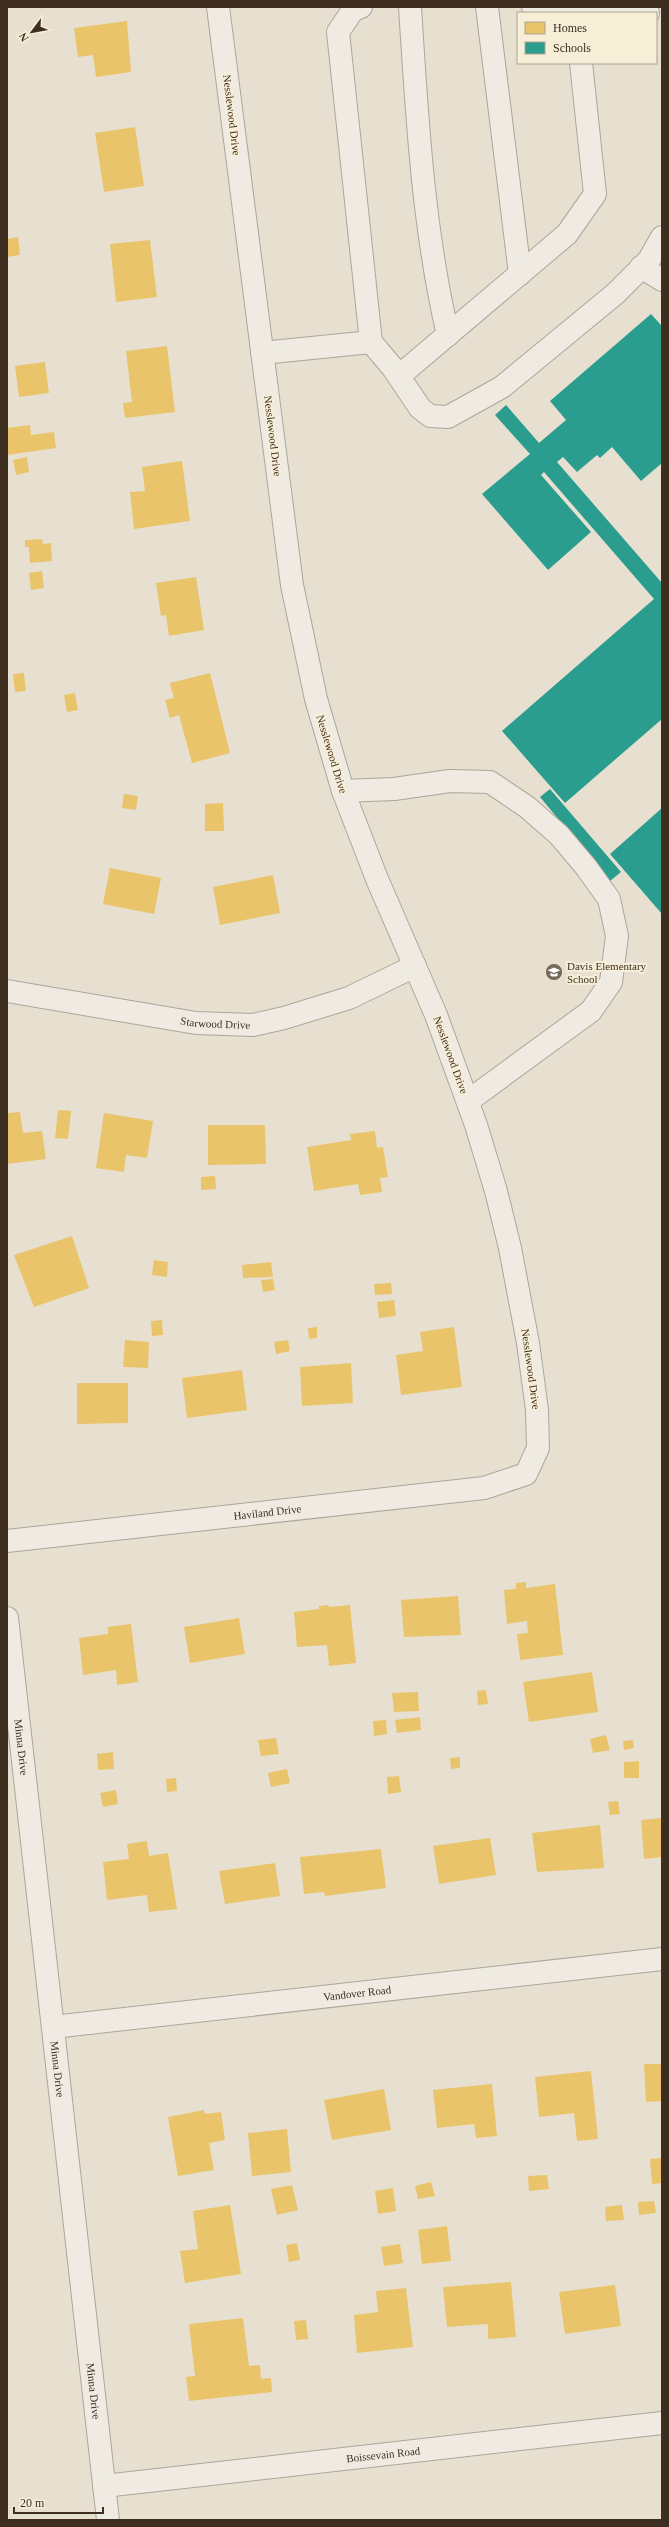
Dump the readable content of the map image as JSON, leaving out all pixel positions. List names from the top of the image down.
{
  "streets": {
    "street": [
      "Nesslewood Drive",
      "Starwood Drive",
      "Haviland Drive",
      "Minna Drive",
      "Vandover Road",
      "Boissevain Road"
    ]
  },
  "crossings": [
    ["Nesslewood Drive", "Starwood Drive"],
    ["Nesslewood Drive", "Haviland Drive"],
    ["Minna Drive", "Vandover Road"],
    ["Minna Drive", "Boissevain Road"]
  ],
  "places": {
    "school or university": ["Davis Elementary School"]
  },
  "legend": ["Homes", "Schools"],
  "scale_bar": "20 m",
  "north": "bottom left"
}
